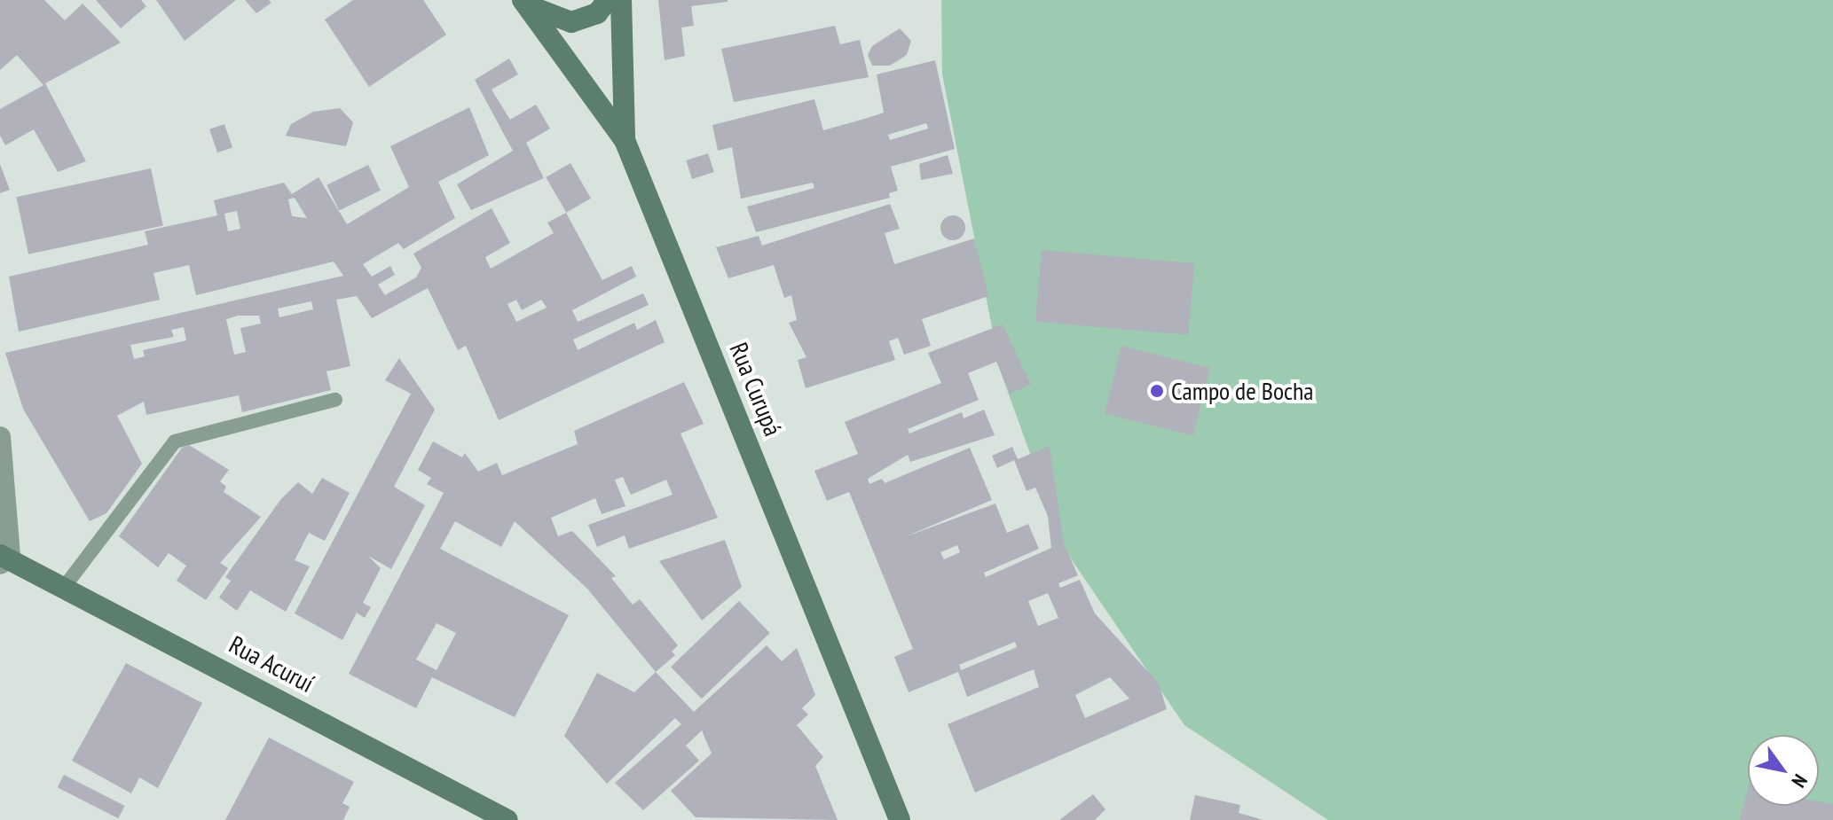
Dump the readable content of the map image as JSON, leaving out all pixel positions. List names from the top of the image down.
{
  "streets": {
    "street": ["Rua Curupá", "Rua Acuruí"]
  },
  "places": ["Campo de Bocha"],
  "north": "bottom right"
}
